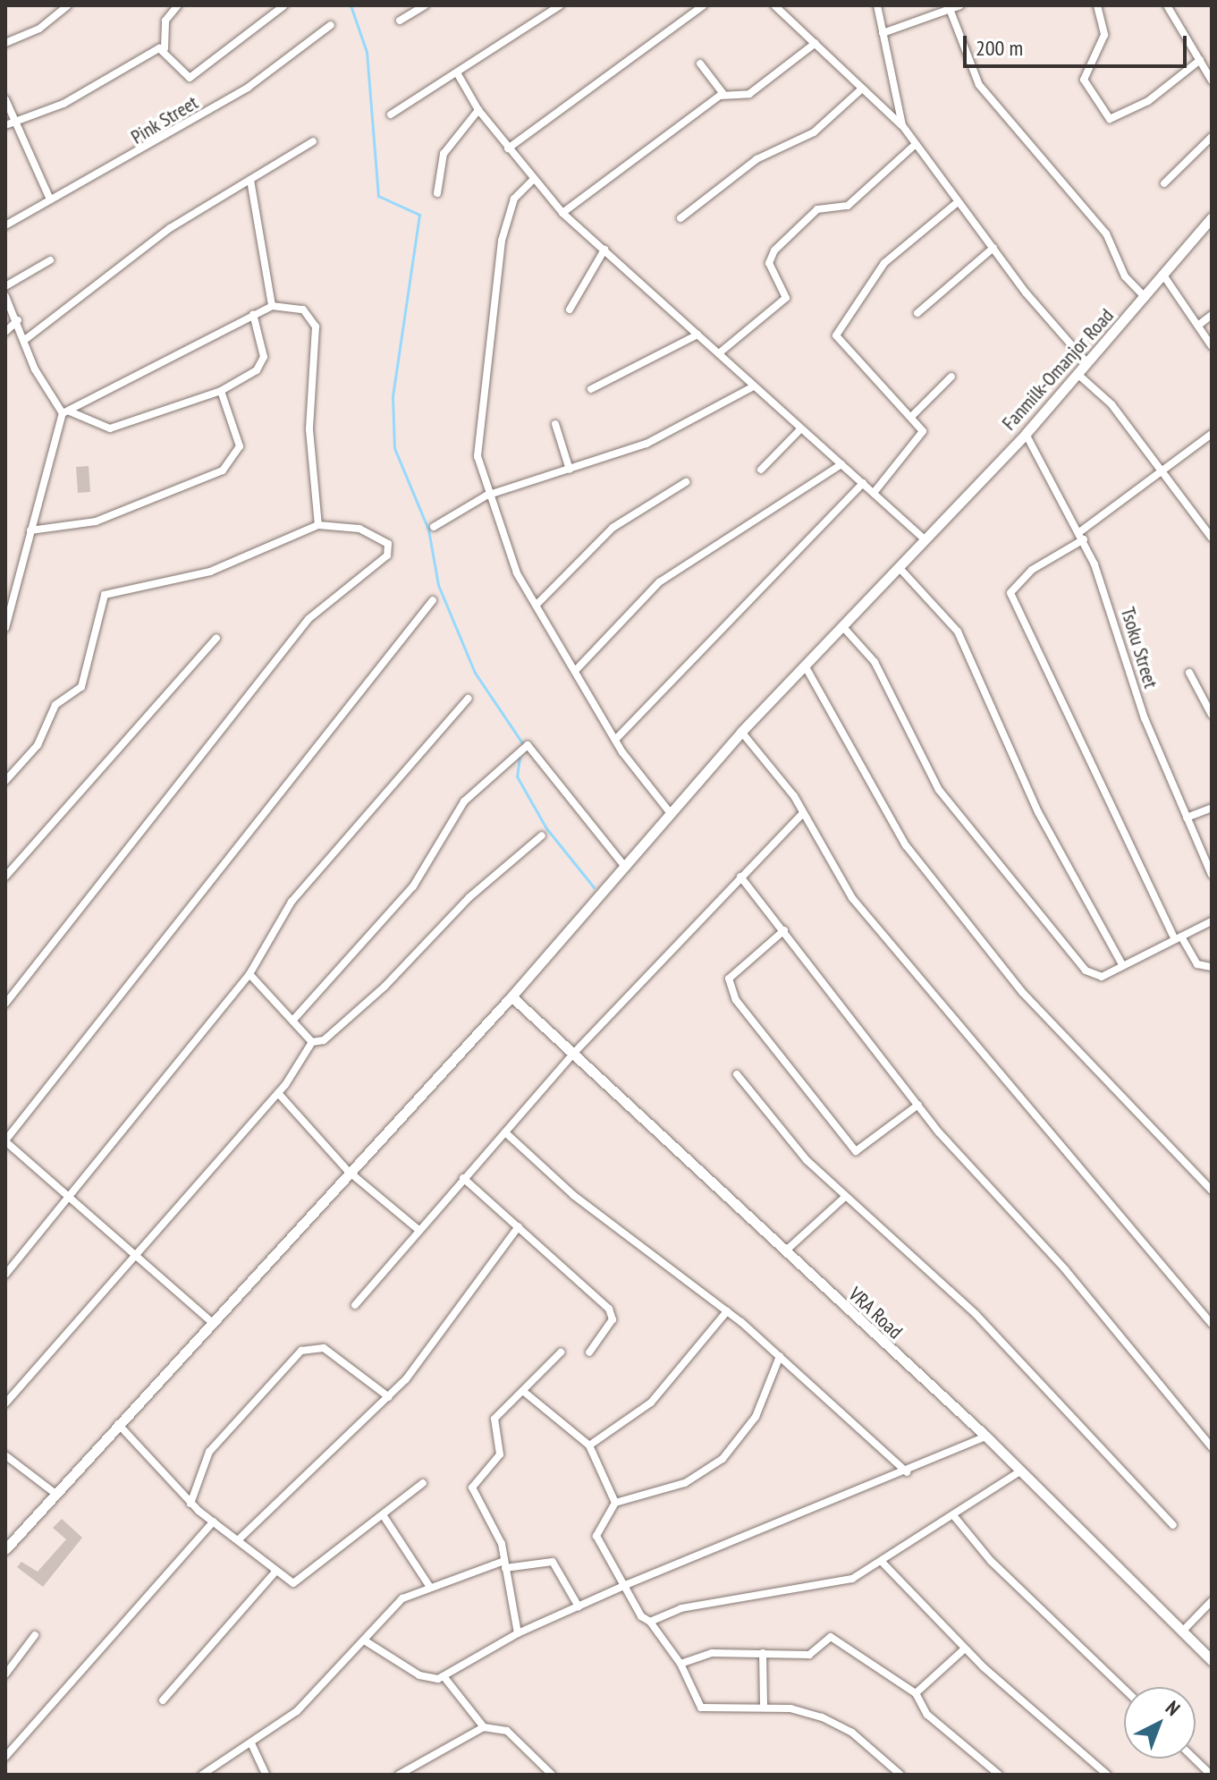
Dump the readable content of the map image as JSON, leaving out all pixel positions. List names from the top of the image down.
{
  "streets": {
    "street": [
      "Pink Street",
      "Fanmilk-Omanjor Road",
      "Tsoku Street",
      "VRA Road"
    ]
  },
  "crossings": [
    ["Fanmilk-Omanjor Road", "Tsoku Street"],
    ["Fanmilk-Omanjor Road", "VRA Road"]
  ],
  "scale_bar": "200 m",
  "north": "top right"
}
